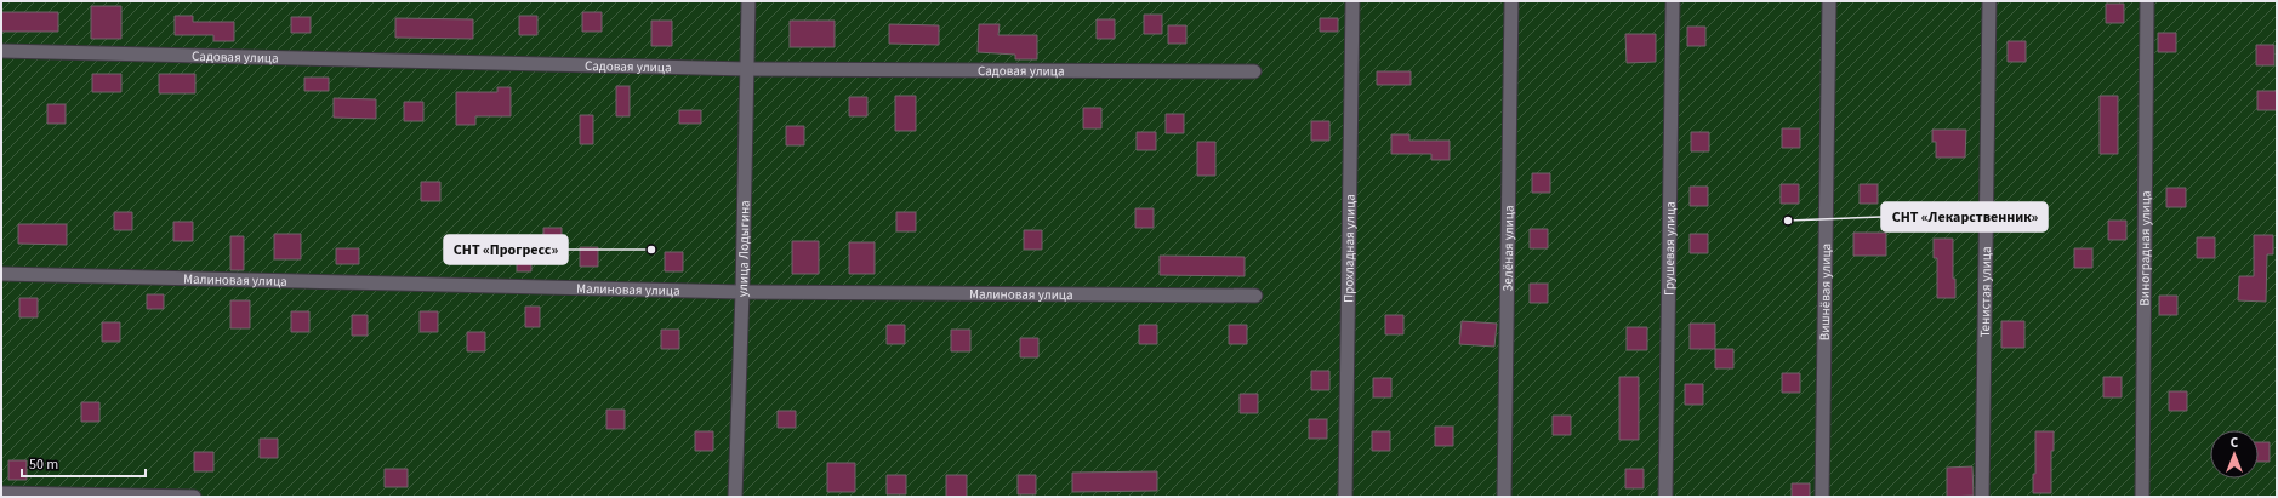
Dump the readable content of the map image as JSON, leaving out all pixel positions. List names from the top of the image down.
{
  "streets": {
    "street": [
      "Садовая улица",
      "улица Лодыгина",
      "Прохладная улица",
      "Зелёная улица",
      "Грушевая улица",
      "Виноградная улица",
      "Малиновая улица",
      "Вишнёвая улица",
      "Тенистая улица"
    ]
  },
  "crossings": [
    ["Садовая улица", "улица Лодыгина"],
    ["улица Лодыгина", "Малиновая улица"]
  ],
  "places": ["СНТ «Лекарственник»", "СНТ «Прогресс»"],
  "scale_bar": "50 m",
  "north": "top"
}
